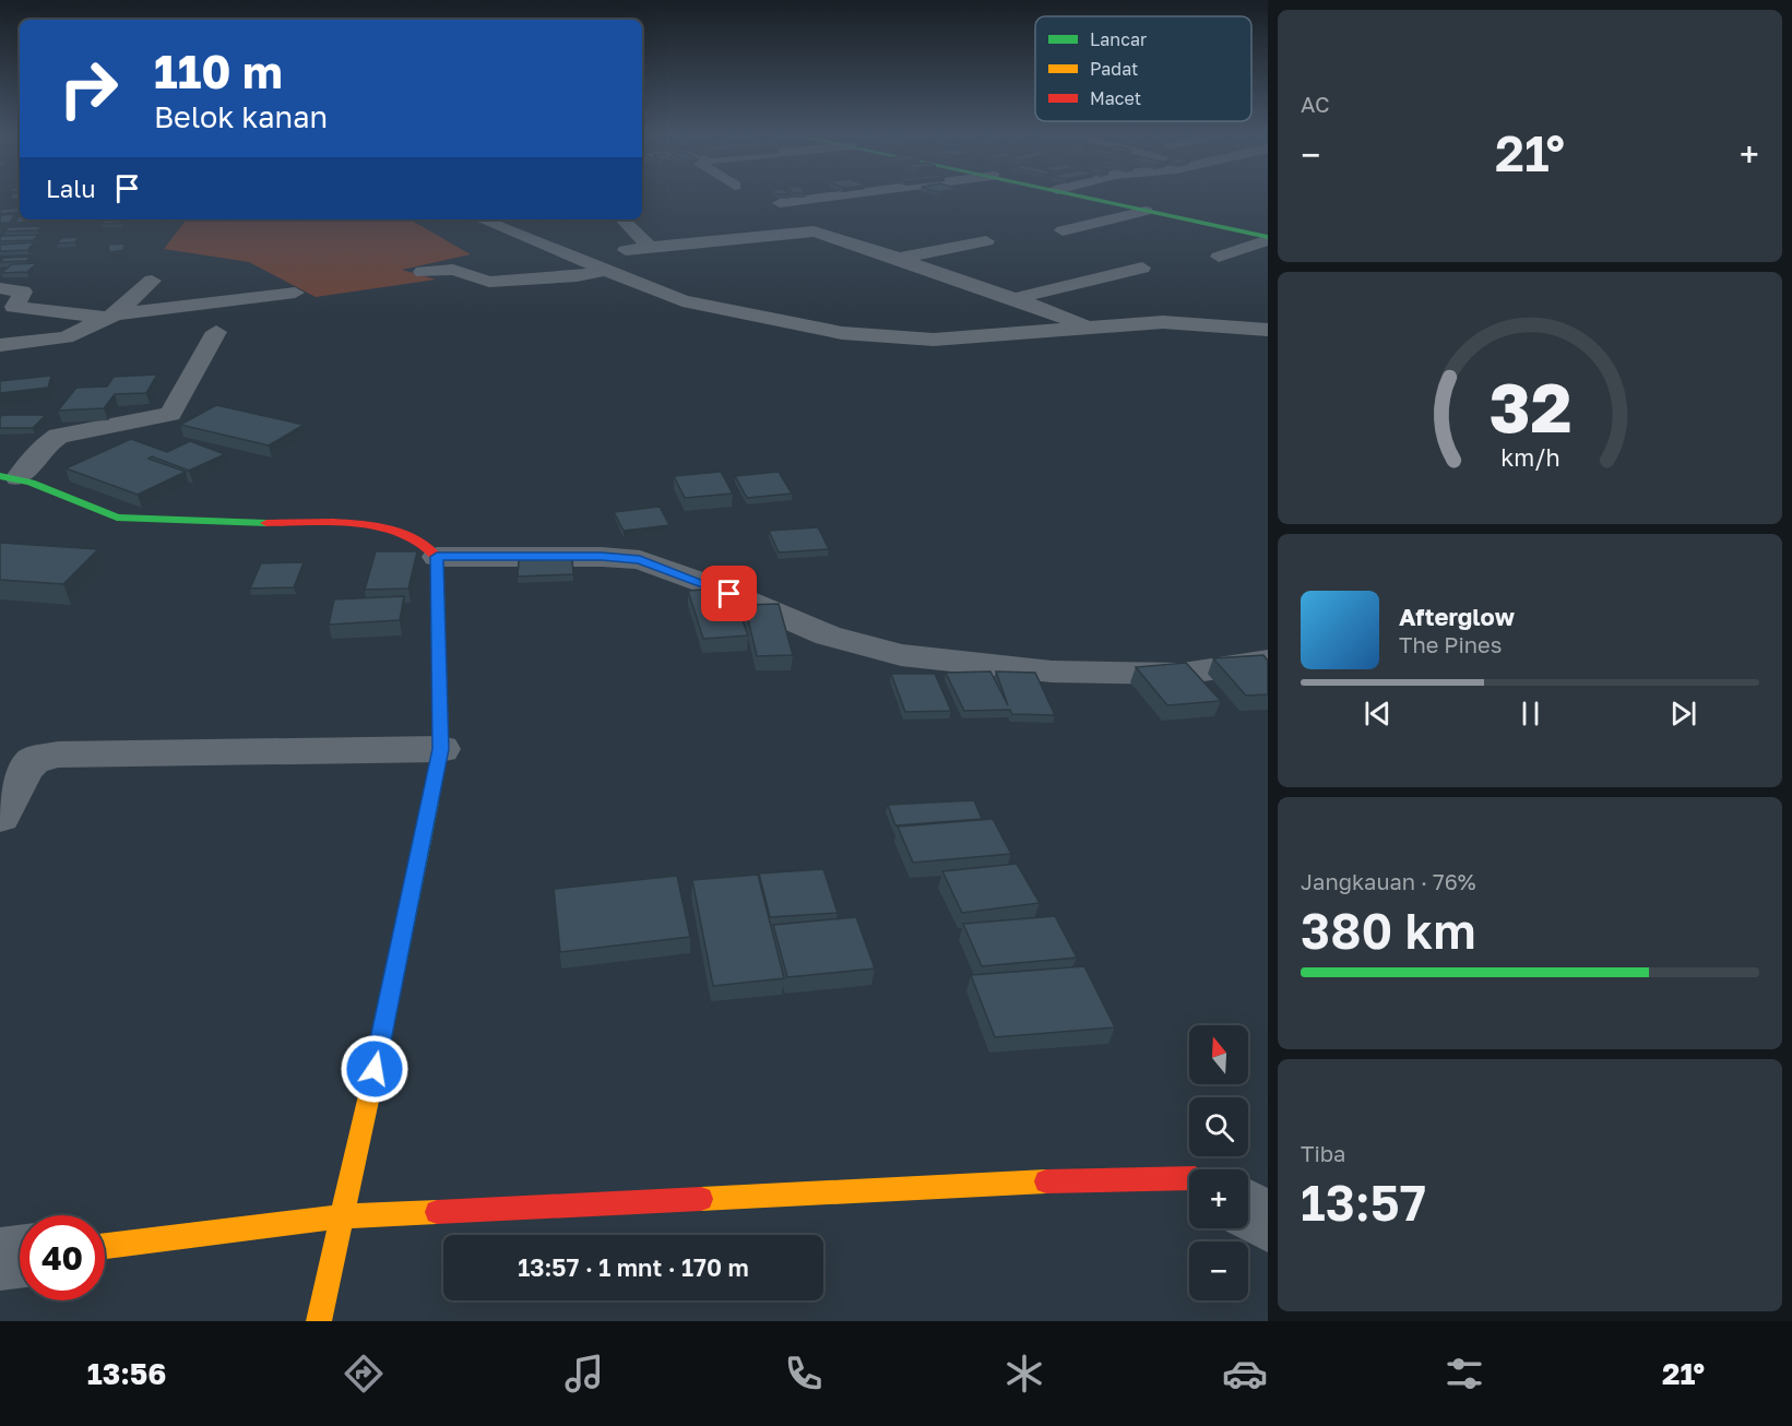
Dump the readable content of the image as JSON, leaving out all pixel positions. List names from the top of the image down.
{
  "legend": ["Lancar", "Padat", "Macet"],
  "north": "top",
  "page": {
    "tile": [
      "AC",
      ["Jangkauan · 76%", "380 km"],
      ["Tiba", "13:57"]
    ],
    "turn": ["110 m", "Belok kanan"],
    "heat": ["−", "21°", "+"],
    "then": "Lalu",
    "song": ["Afterglow", "The Pines"],
    "map_buttons": ["+", "−"],
    "limit": "40",
    "trip": "13:57 · 1 mnt · 170 m",
    "tabs": ["13:56", "21°"],
    "gauge": ["32", "km/h"]
  }
}
